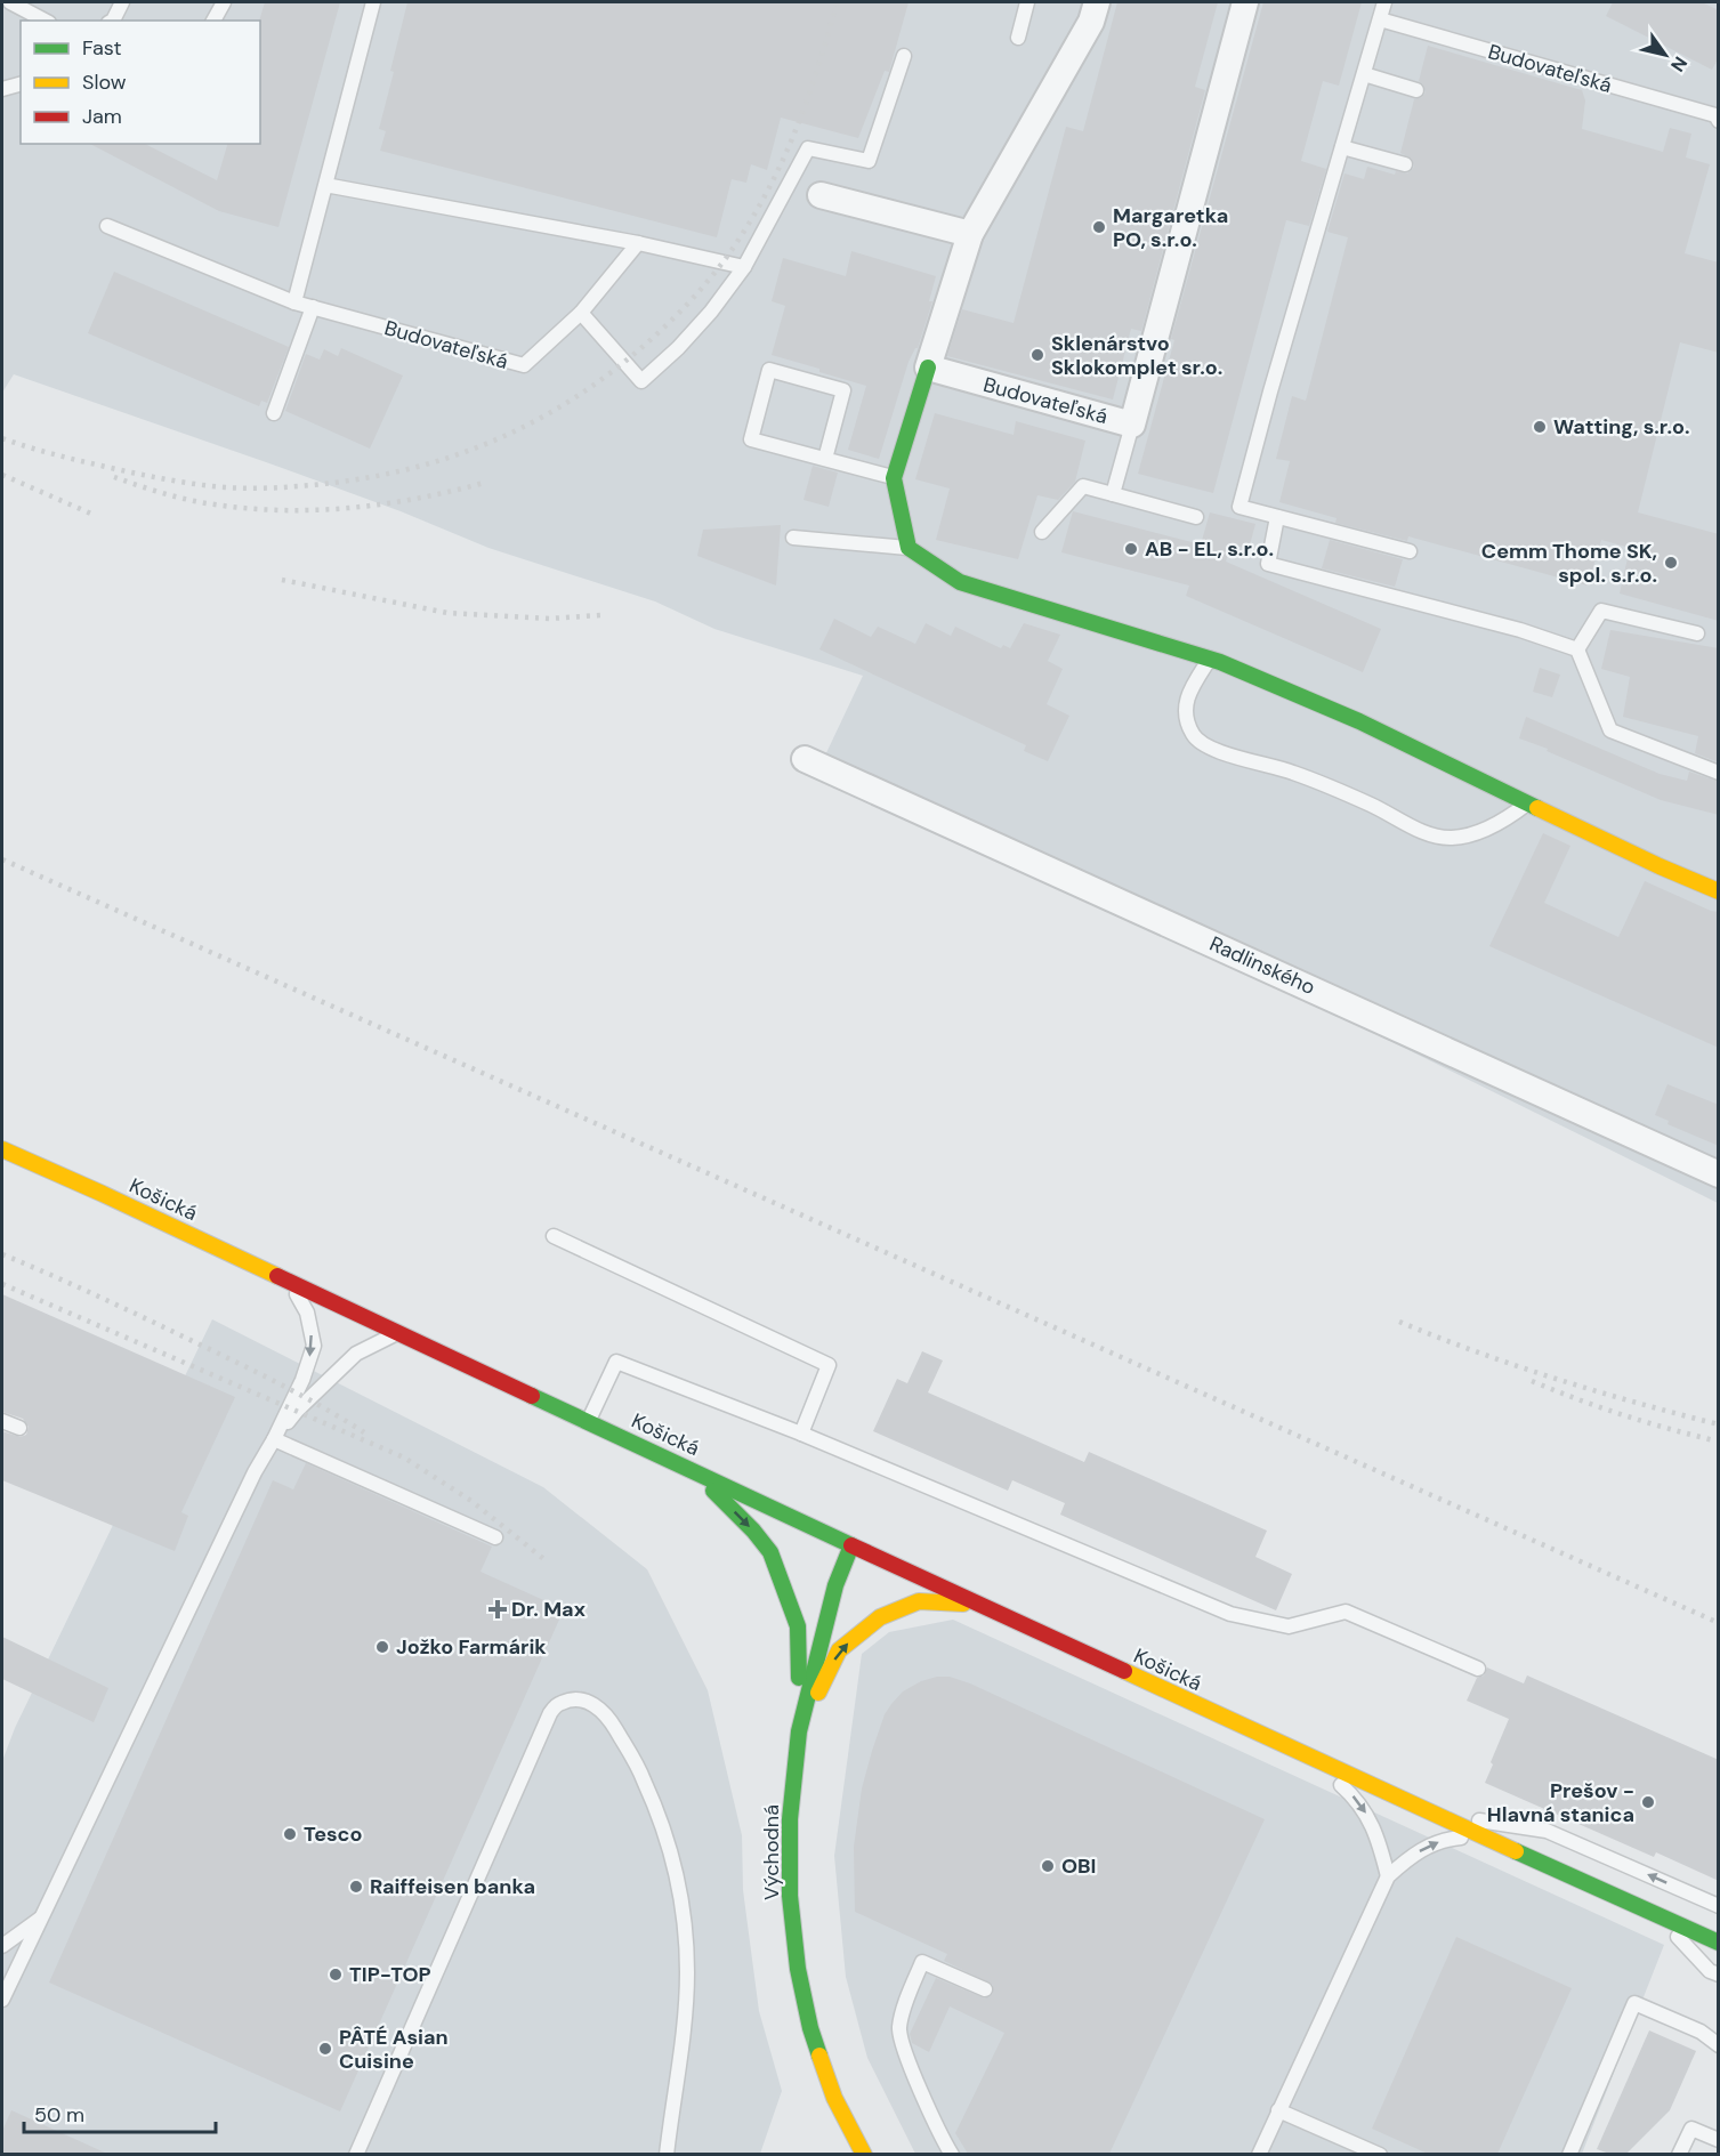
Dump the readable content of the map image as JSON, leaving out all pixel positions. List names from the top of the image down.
{
  "streets": {
    "street": [
      "Budovateľská",
      "Radlinského",
      "Košická",
      "Východná"
    ]
  },
  "crossings": [
    ["Košická", "Východná"]
  ],
  "places": {
    "other": [
      "Margaretka PO, s.r.o.",
      "Sklenárstvo Sklokomplet sr.o.",
      "Watting, s.r.o.",
      "AB - EL, s.r.o.",
      "Cemm Thome SK, spol. s.r.o.",
      "Jožko Farmárik",
      "Prešov - Hlavná stanica",
      "Tesco",
      "OBI",
      "Raiffeisen banka",
      "TIP-TOP",
      "PÂTÉ Asian Cuisine"
    ],
    "health": ["Dr. Max"]
  },
  "legend": ["Fast", "Slow", "Jam"],
  "scale_bar": "50 m",
  "north": "bottom right"
}
